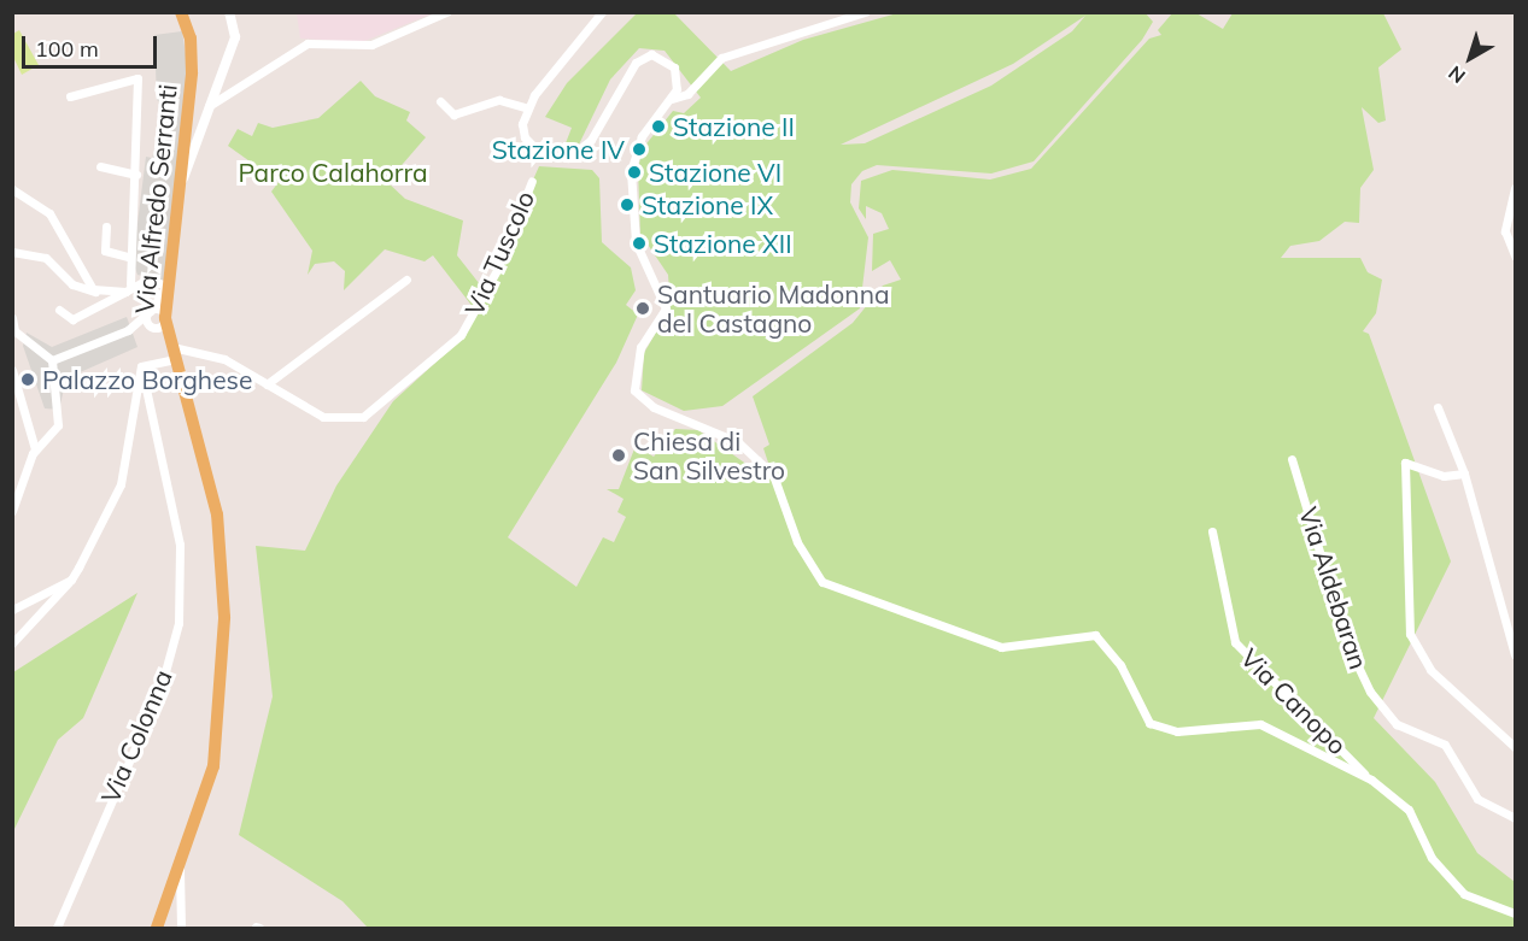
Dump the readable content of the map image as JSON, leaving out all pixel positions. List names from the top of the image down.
{
  "streets": {
    "main road": ["Via Alfredo Serranti"],
    "street": [
      "Via Tuscolo",
      "Via Aldebaran",
      "Via Canopo",
      "Via Colonna"
    ]
  },
  "crossings": [
    ["Via Alfredo Serranti", "Via Tuscolo"]
  ],
  "parks": ["Parco Calahorra"],
  "places": [
    "Stazione II",
    "Stazione IV",
    "Stazione VI",
    "Stazione IX",
    "Stazione XII",
    "Santuario Madonna del Castagno",
    "Palazzo Borghese",
    "Chiesa di San Silvestro"
  ],
  "scale_bar": "100 m",
  "north": "bottom left"
}
